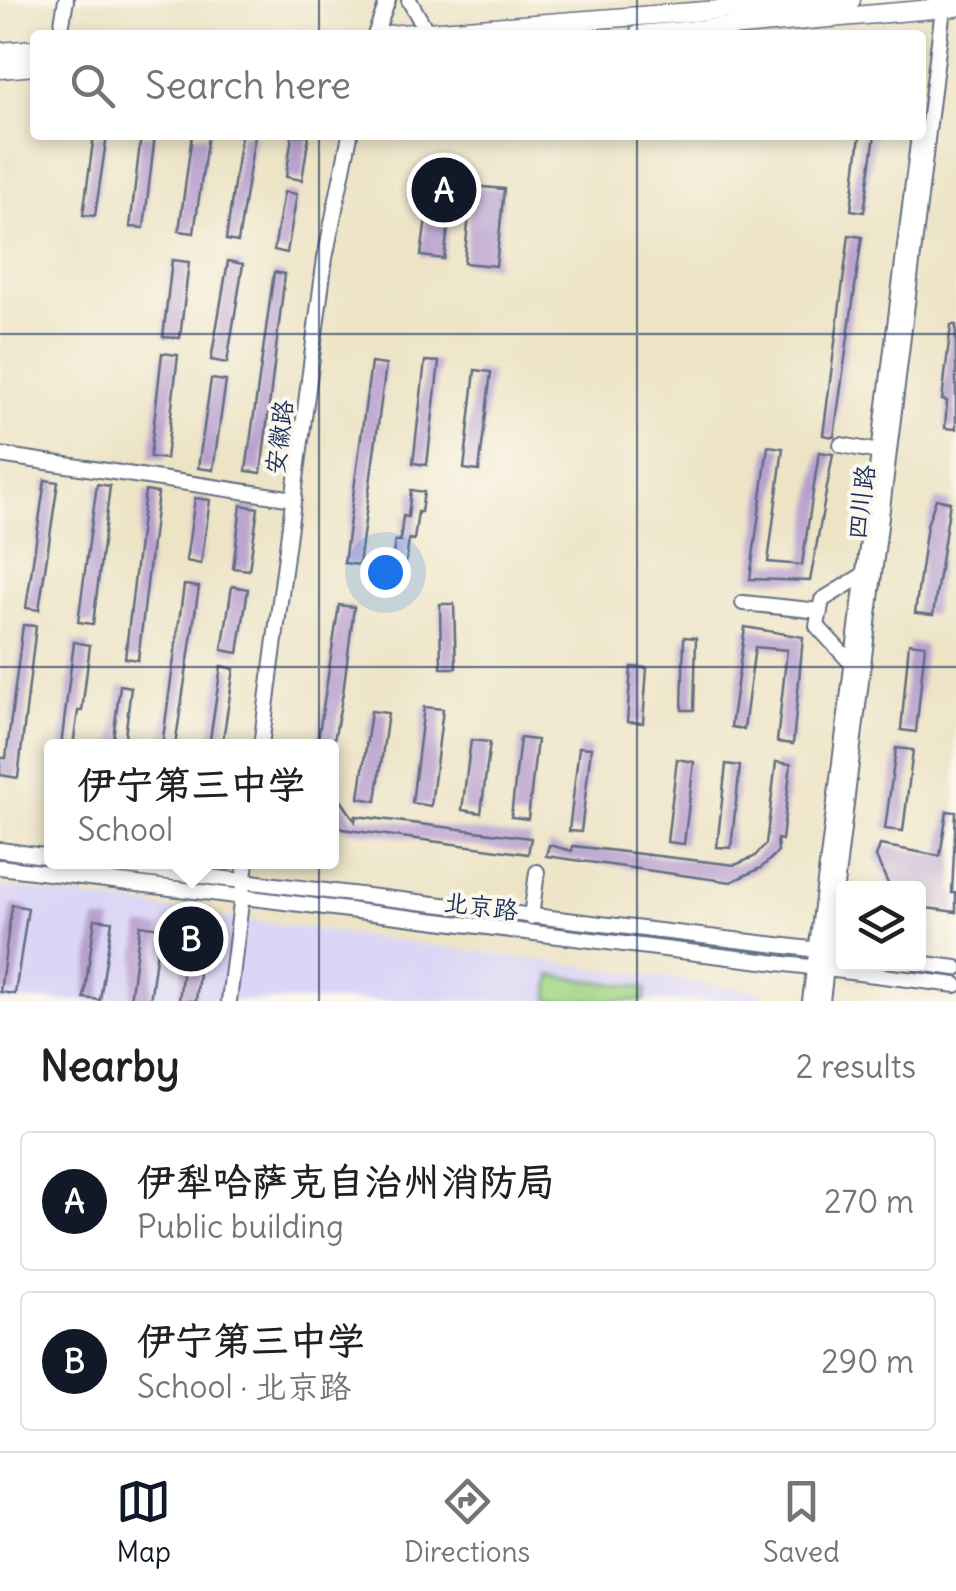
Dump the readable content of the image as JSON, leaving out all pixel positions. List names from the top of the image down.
{
  "streets": {
    "street": ["安徽路", "四川路", "北京路"]
  },
  "crossings": [
    ["四川路", "北京路"]
  ],
  "page": {
    "search": "Search here",
    "pins": ["A", "B"],
    "popup": ["伊宁第三中学", "School"],
    "heading": ["Nearby", "2 results"],
    "list": [
      {
        "mark": "A",
        "name": "伊犁哈萨克自治州消防局",
        "note": "Public building",
        "value": "270 m"
      },
      {
        "mark": "B",
        "name": "伊宁第三中学",
        "note": "School · 北京路",
        "value": "290 m"
      }
    ],
    "nav": ["Map", "Directions", "Saved"]
  }
}
